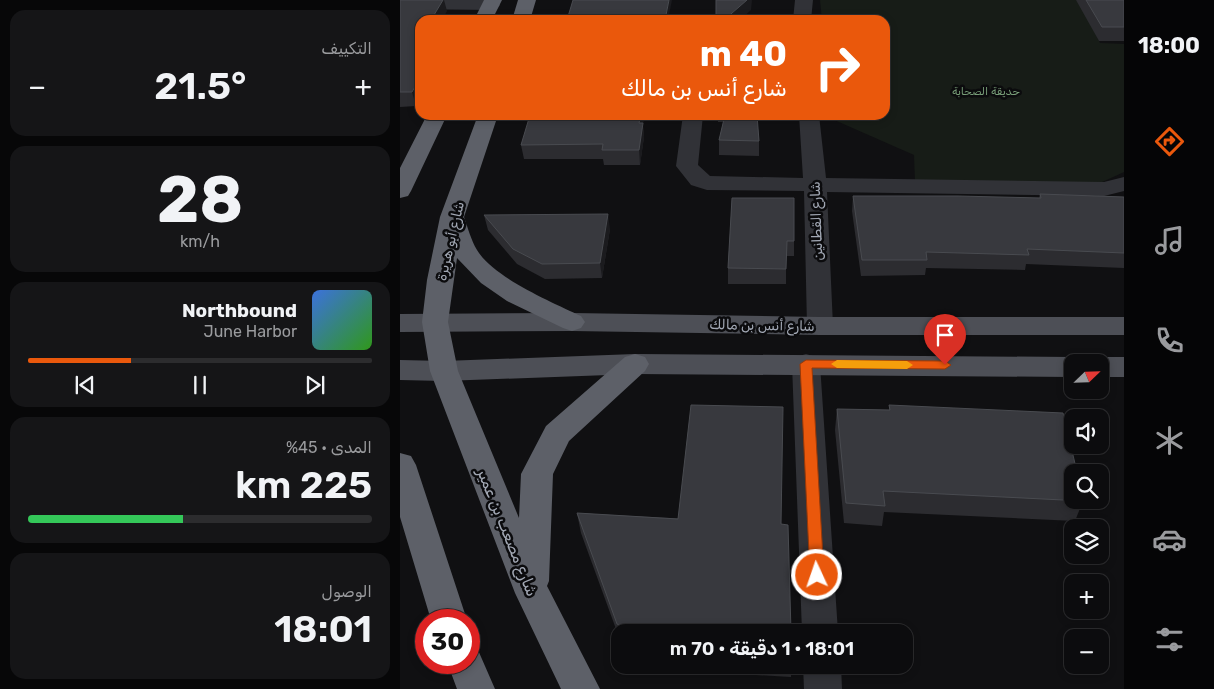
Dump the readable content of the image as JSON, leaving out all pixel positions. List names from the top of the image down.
{
  "streets": {
    "highway": ["شارع أبو هريرة", "شارع مصعب بن عمير"],
    "main road": ["شارع أنس بن مالك"],
    "street": ["شارع القطانين"]
  },
  "crossings": [
    ["شارع القطانين", "شارع أنس بن مالك"],
    ["شارع أبو هريرة", "شارع أنس بن مالك"],
    ["شارع أبو هريرة", "شارع مصعب بن عمير"]
  ],
  "parks": ["حديقة الصحابة"],
  "north": "top right",
  "page": {
    "tabs": "18:00",
    "tile": [
      "التكييف",
      ["28", "km/h"],
      ["المدى · 45%", "225 km"],
      ["الوصول", "18:01"]
    ],
    "turn": ["40 m", "شارع أنس بن مالك"],
    "heat": ["−", "21.5°", "+"],
    "song": ["Northbound", "June Harbor"],
    "map_buttons": ["+", "−"],
    "limit": "30",
    "trip": "18:01 · 1 دقيقة · 70 m"
  }
}
